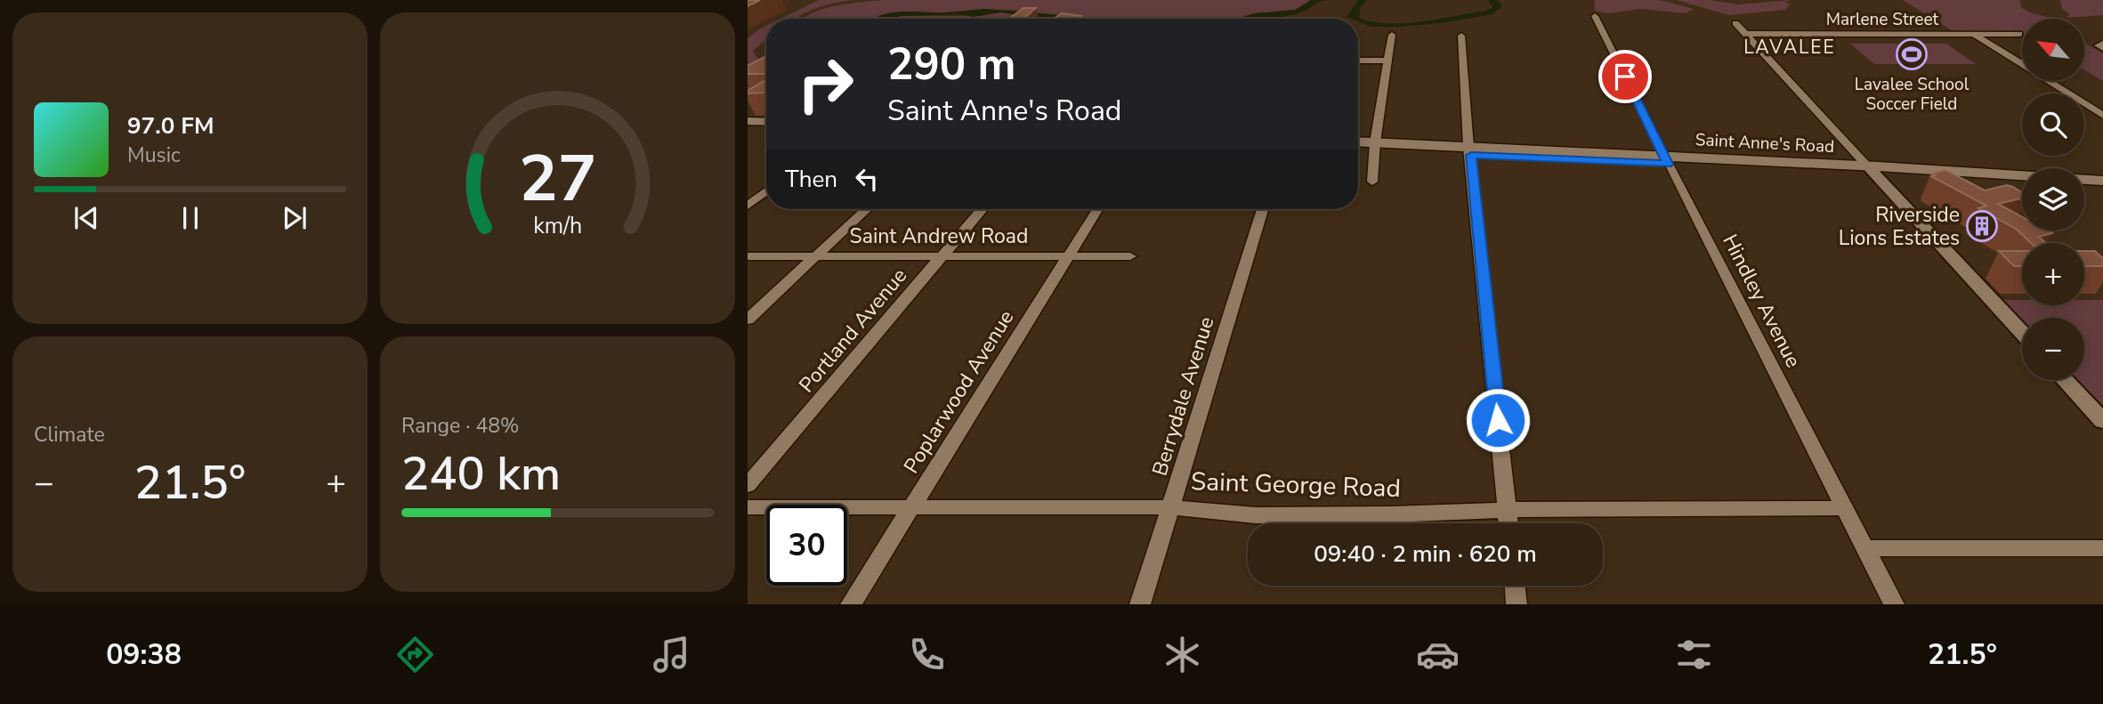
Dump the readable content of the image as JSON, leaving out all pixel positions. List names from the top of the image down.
{
  "streets": {
    "main road": ["Saint Anne's Road"],
    "street": [
      "Marlene Street",
      "Saint Andrew Road",
      "Hindley Avenue",
      "Portland Avenue",
      "Poplarwood Avenue",
      "Berrydale Avenue",
      "Saint George Road"
    ]
  },
  "crossings": [
    ["Saint Anne's Road", "Hindley Avenue"],
    ["Saint Andrew Road", "Portland Avenue"],
    ["Saint Andrew Road", "Poplarwood Avenue"],
    ["Hindley Avenue", "Saint George Road"],
    ["Poplarwood Avenue", "Saint George Road"],
    ["Berrydale Avenue", "Saint George Road"]
  ],
  "districts": ["LAVALEE"],
  "places": {
    "sports": ["Lavalee School Soccer Field"],
    "building": ["Riverside Lions Estates"]
  },
  "north": "top left",
  "page": {
    "map_buttons": ["+", "−"],
    "turn": ["290 m", "Saint Anne's Road"],
    "song": ["97.0 FM", "Music"],
    "then": "Then",
    "tile": [
      "Climate",
      ["Range · 48%", "240 km"]
    ],
    "heat": ["−", "21.5°", "+"],
    "limit": "30",
    "trip": "09:40 · 2 min · 620 m",
    "tabs": ["09:38", "21.5°"],
    "gauge": ["27", "km/h"]
  }
}
